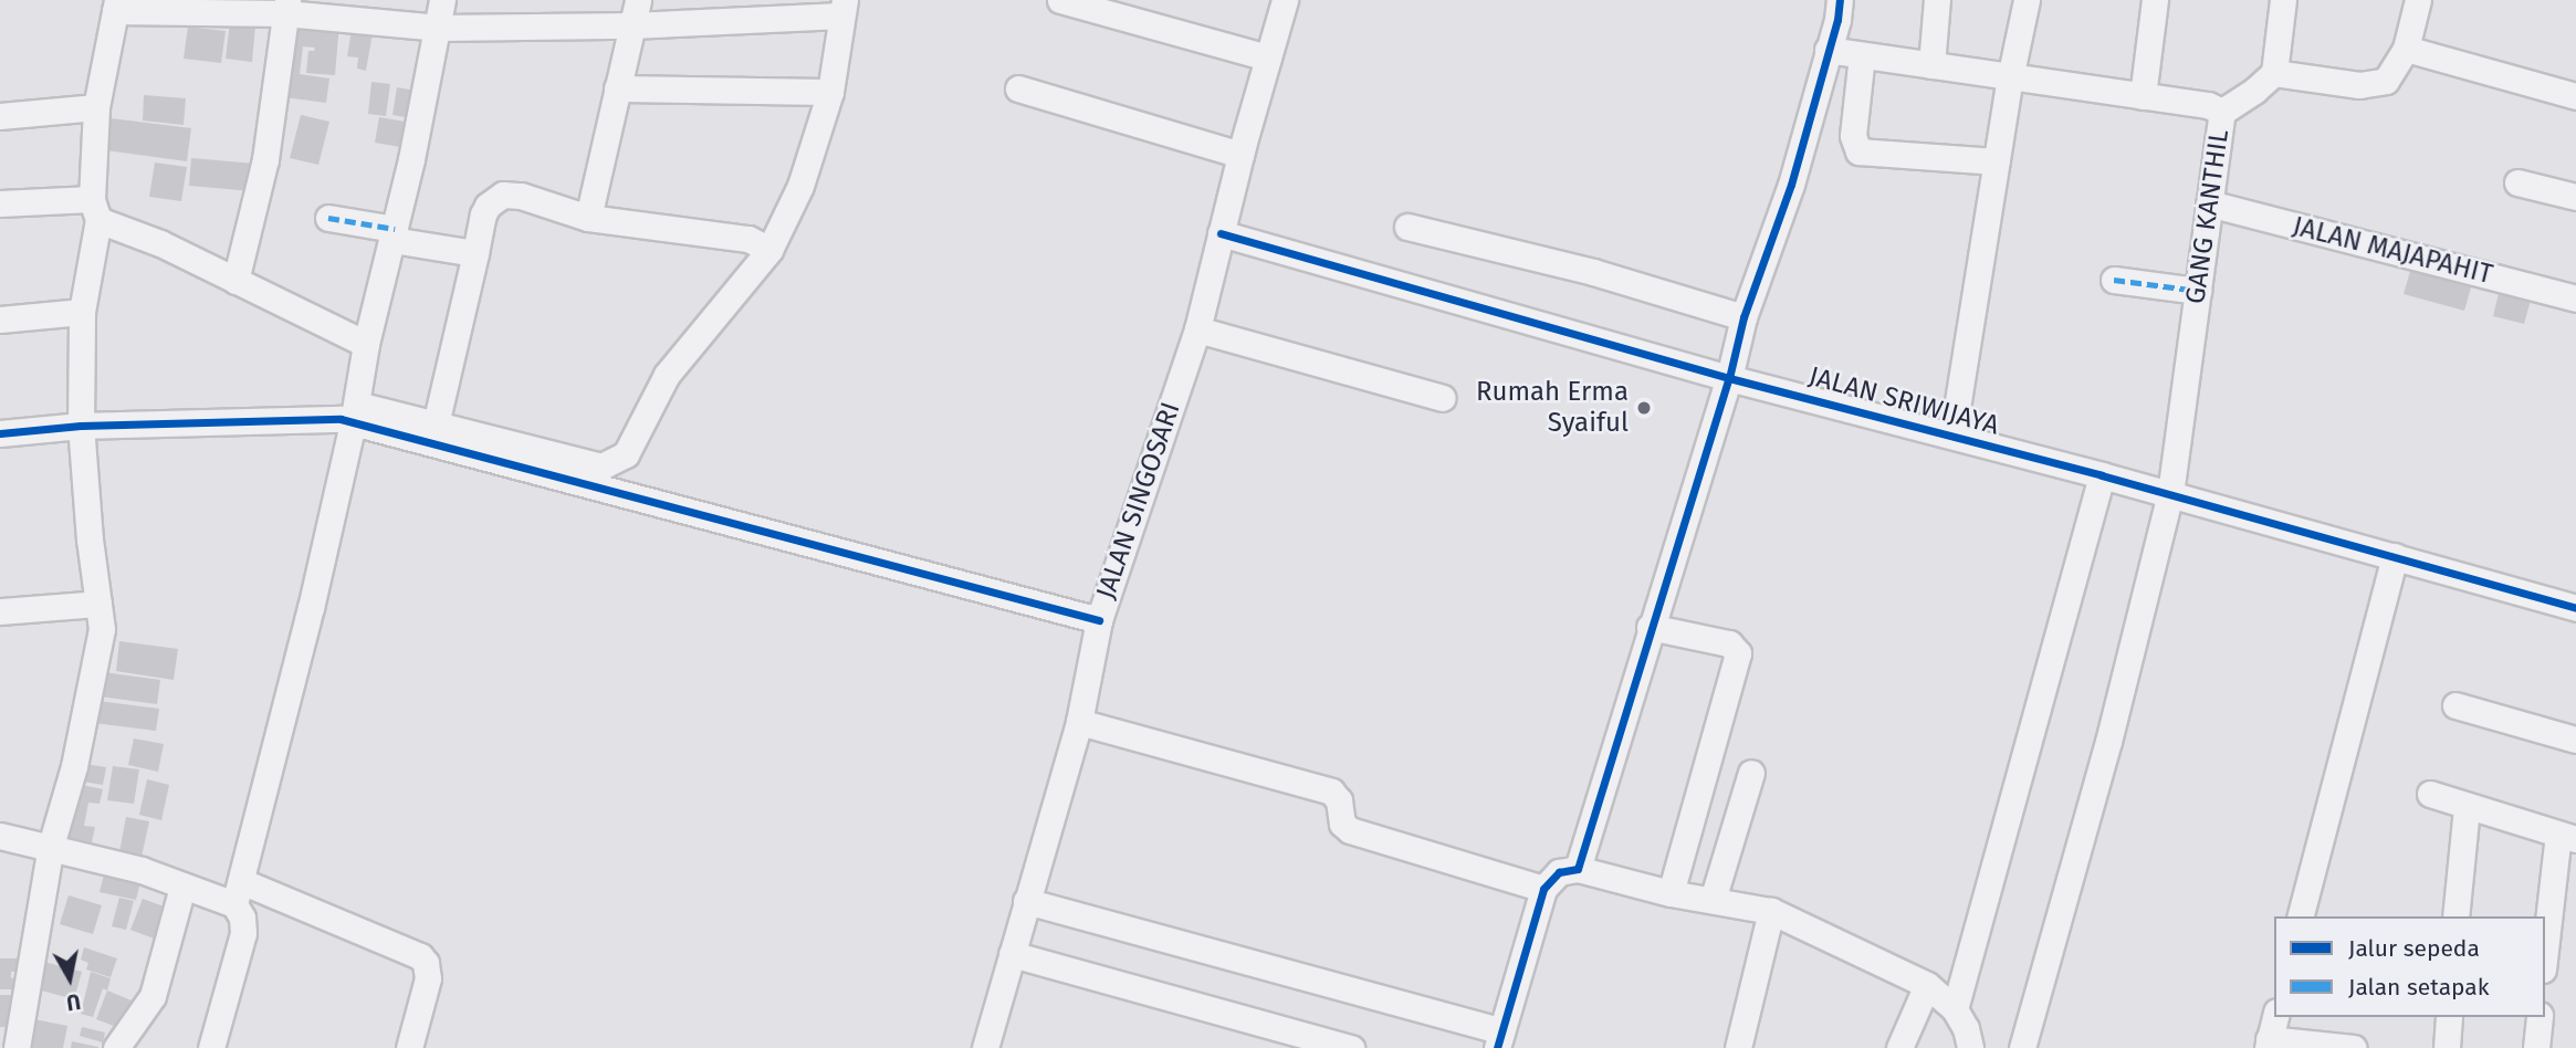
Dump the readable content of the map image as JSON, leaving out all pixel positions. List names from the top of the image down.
{
  "streets": {
    "street": [
      "GANG KANTHIL",
      "JALAN MAJAPAHIT",
      "JALAN SRIWIJAYA",
      "JALAN SINGOSARI"
    ]
  },
  "crossings": [
    ["GANG KANTHIL", "JALAN MAJAPAHIT"],
    ["GANG KANTHIL", "JALAN SRIWIJAYA"],
    ["JALAN SRIWIJAYA", "JALAN SINGOSARI"]
  ],
  "places": ["Rumah Erma Syaiful"],
  "legend": ["Jalur sepeda", "Jalan setapak"],
  "north": "bottom"
}
